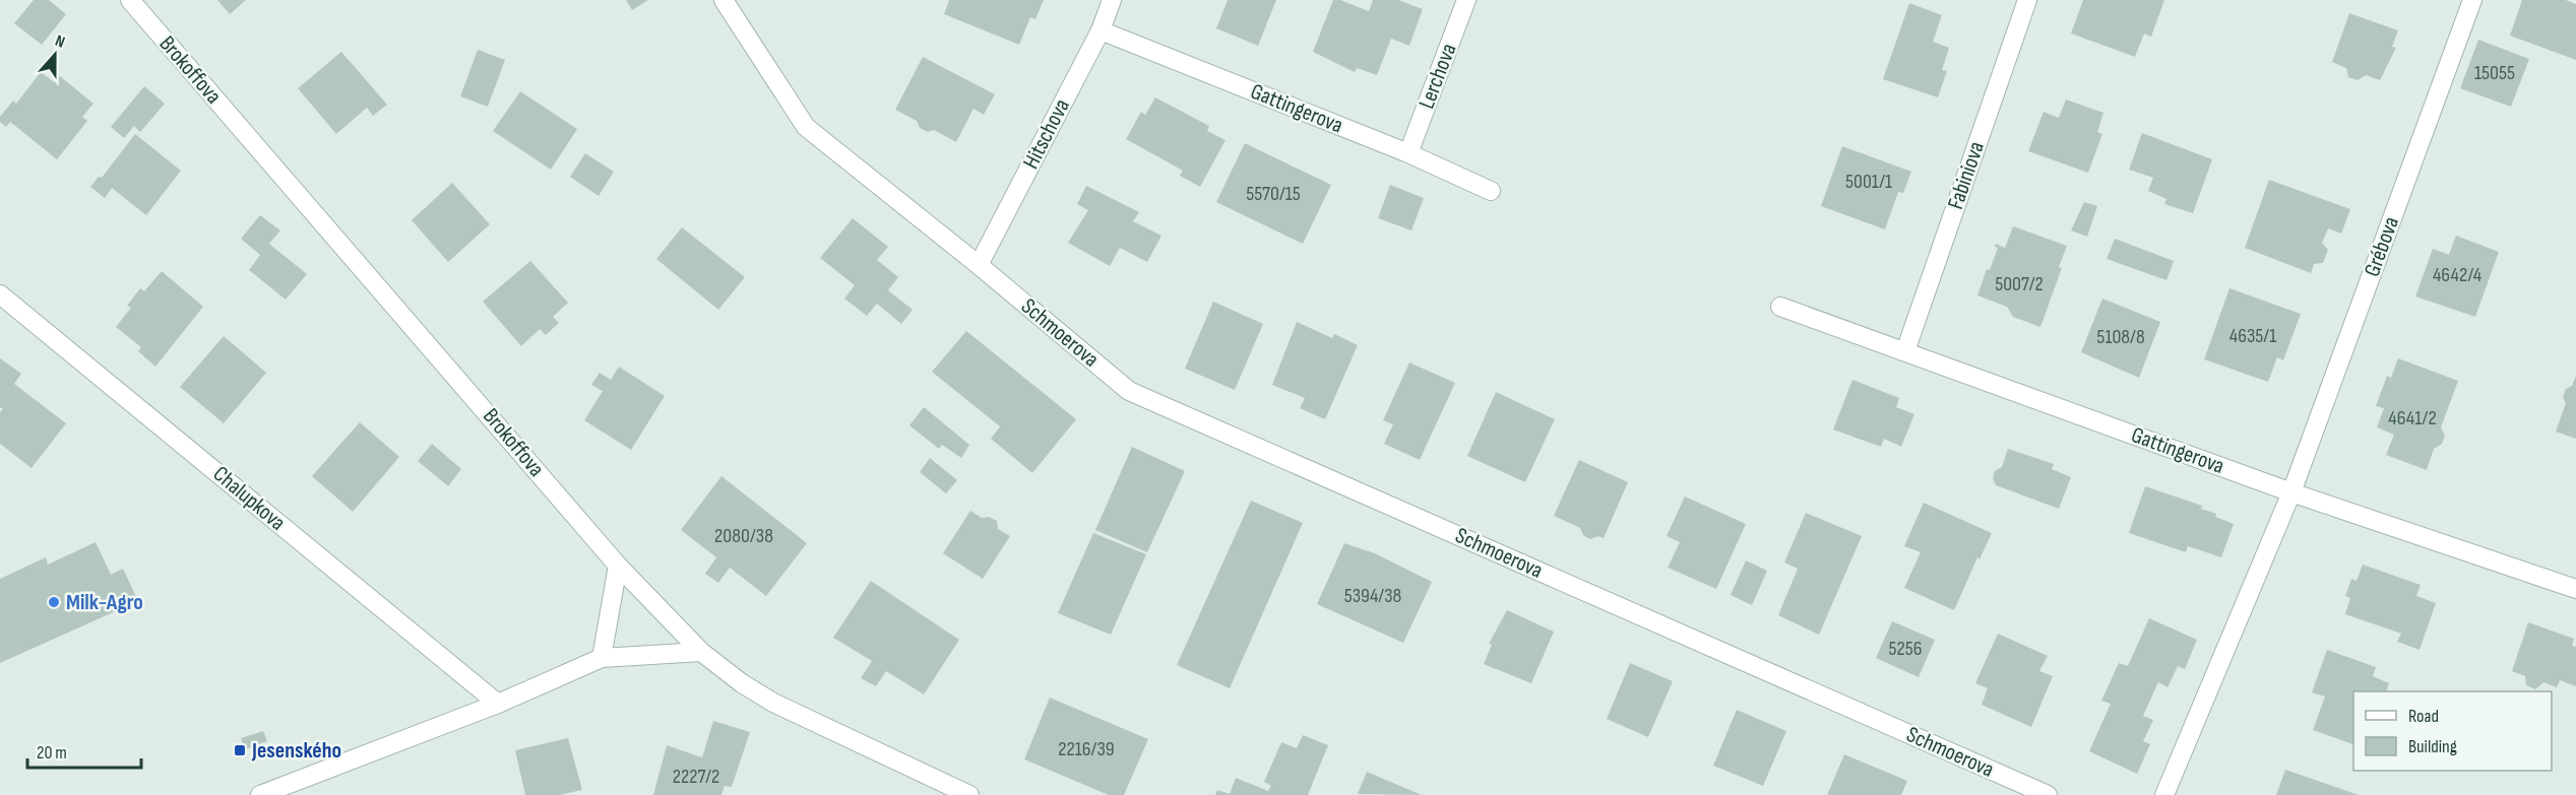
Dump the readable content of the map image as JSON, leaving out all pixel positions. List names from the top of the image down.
{
  "streets": {
    "street": [
      "Brokoffova",
      "Lerchova",
      "Gattingerova",
      "Hitschova",
      "Fabiniova",
      "Grébova",
      "Schmoerova",
      "Chalupkova"
    ]
  },
  "crossings": [
    ["Lerchova", "Gattingerova"],
    ["Gattingerova", "Hitschova"],
    ["Gattingerova", "Fabiniova"],
    ["Gattingerova", "Grébova"],
    ["Hitschova", "Schmoerova"]
  ],
  "places": {
    "other": ["Milk-Agro"],
    "transit": ["Jesenského"]
  },
  "house_numbers": [
    "15055",
    "5001/1",
    "5570/15",
    "4642/4",
    "5007/2",
    "4635/1",
    "5108/8",
    "4641/2",
    "2080/38",
    "5394/38",
    "5256",
    "2216/39",
    "2227/2"
  ],
  "legend": ["Road", "Building"],
  "scale_bar": "20 m",
  "north": "top"
}
